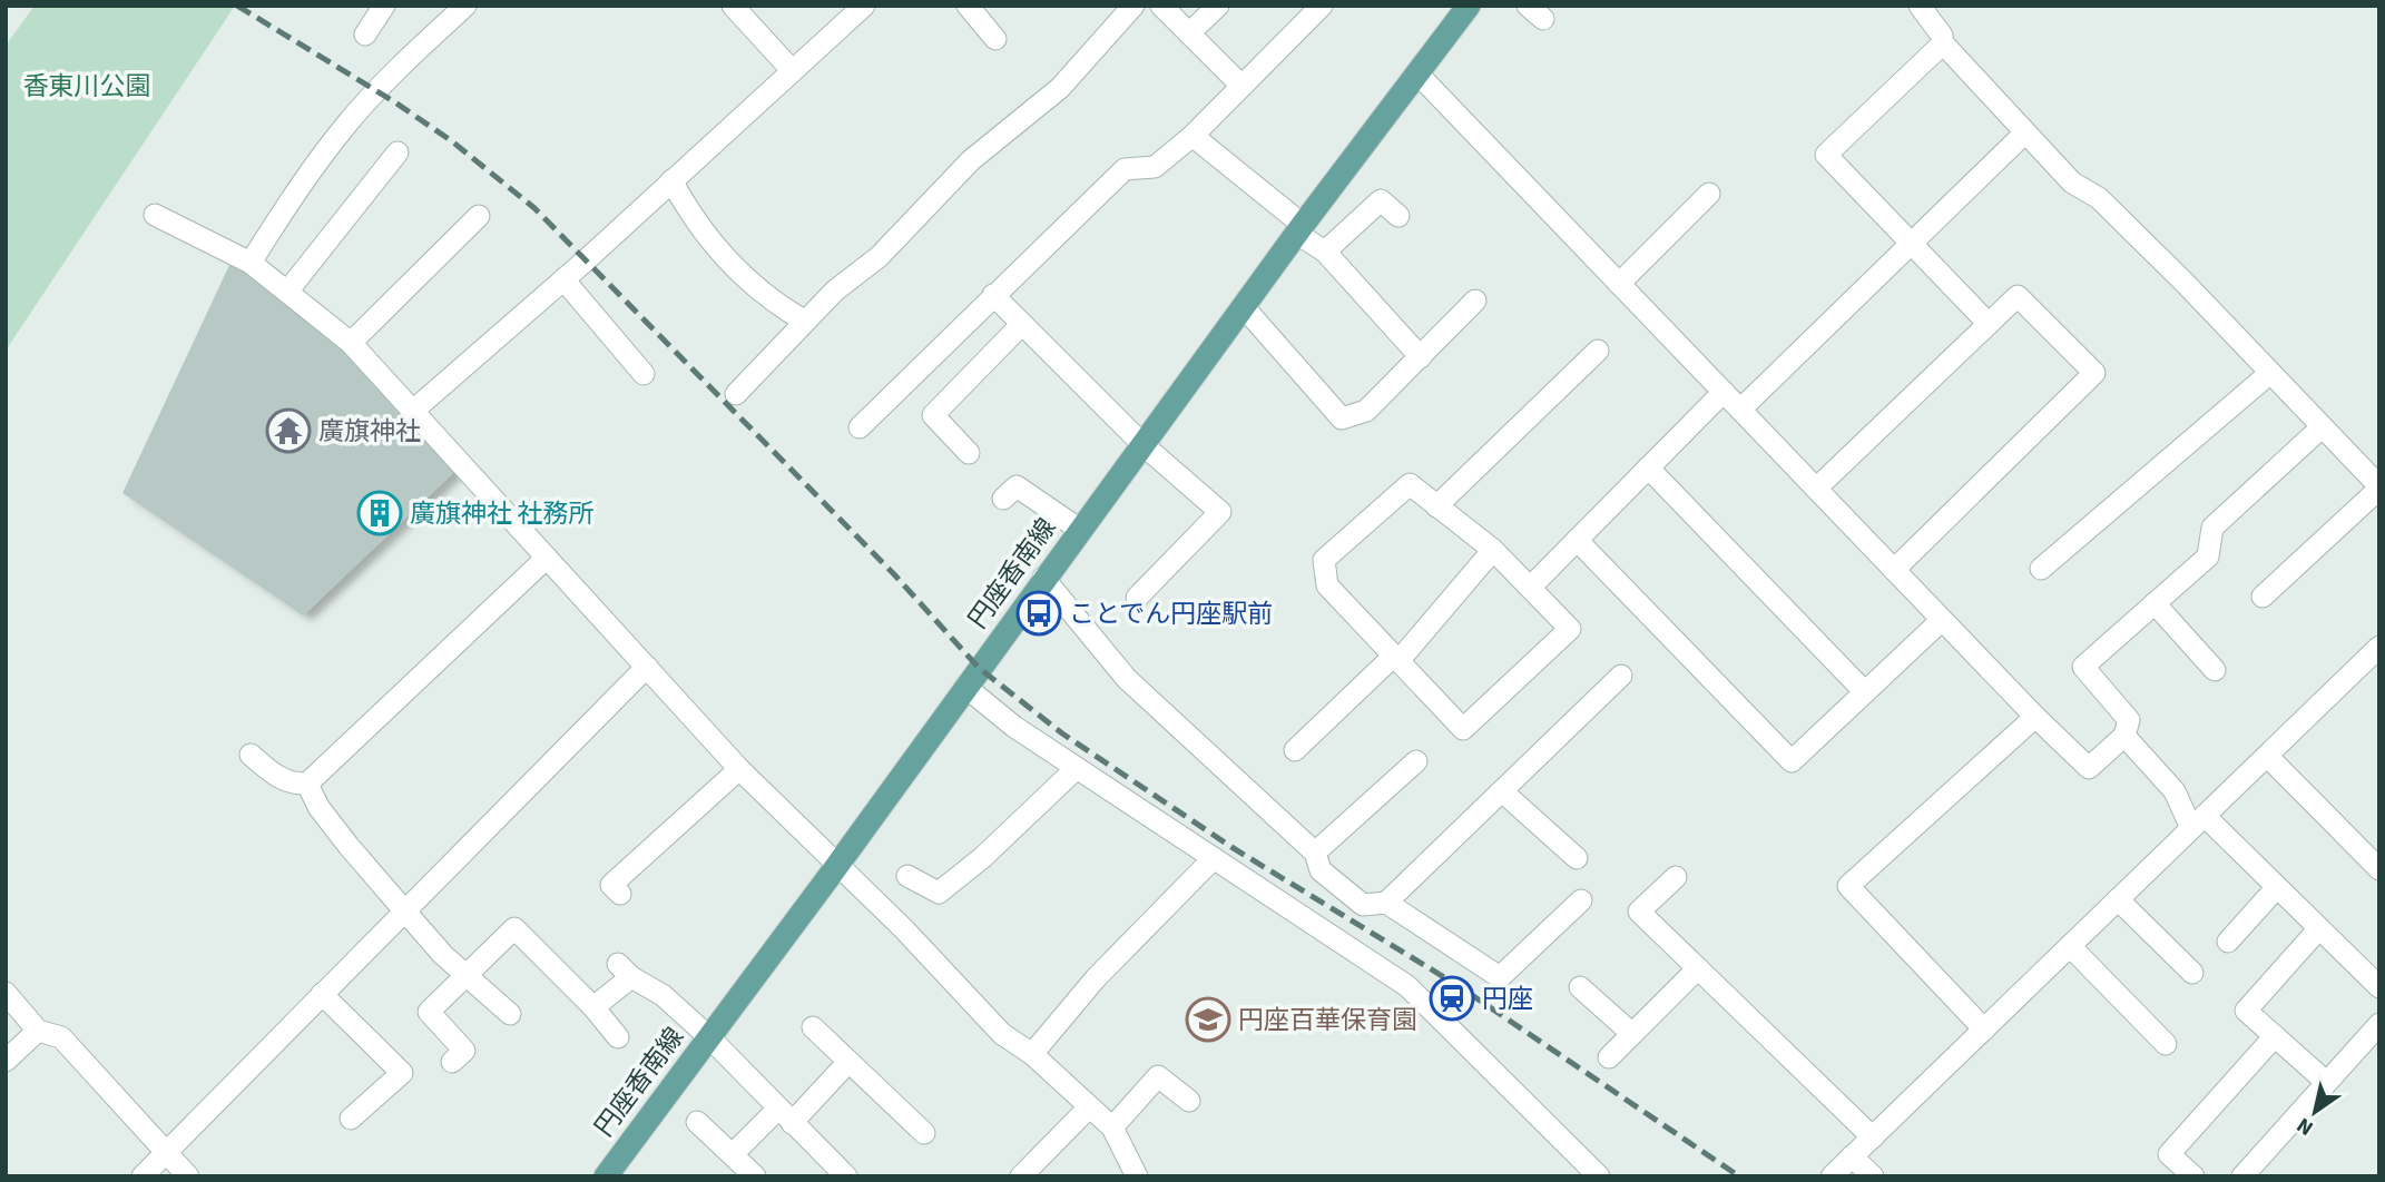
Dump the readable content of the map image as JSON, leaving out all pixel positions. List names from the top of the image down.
{
  "streets": {
    "main road": ["円座香南線"]
  },
  "parks": ["香東川公園"],
  "places": {
    "temple": ["廣旗神社"],
    "building": ["廣旗神社 社務所"],
    "bus stop": ["ことでん円座駅前"],
    "station": ["円座"],
    "school or university": ["円座百華保育園"]
  },
  "north": "bottom left"
}
